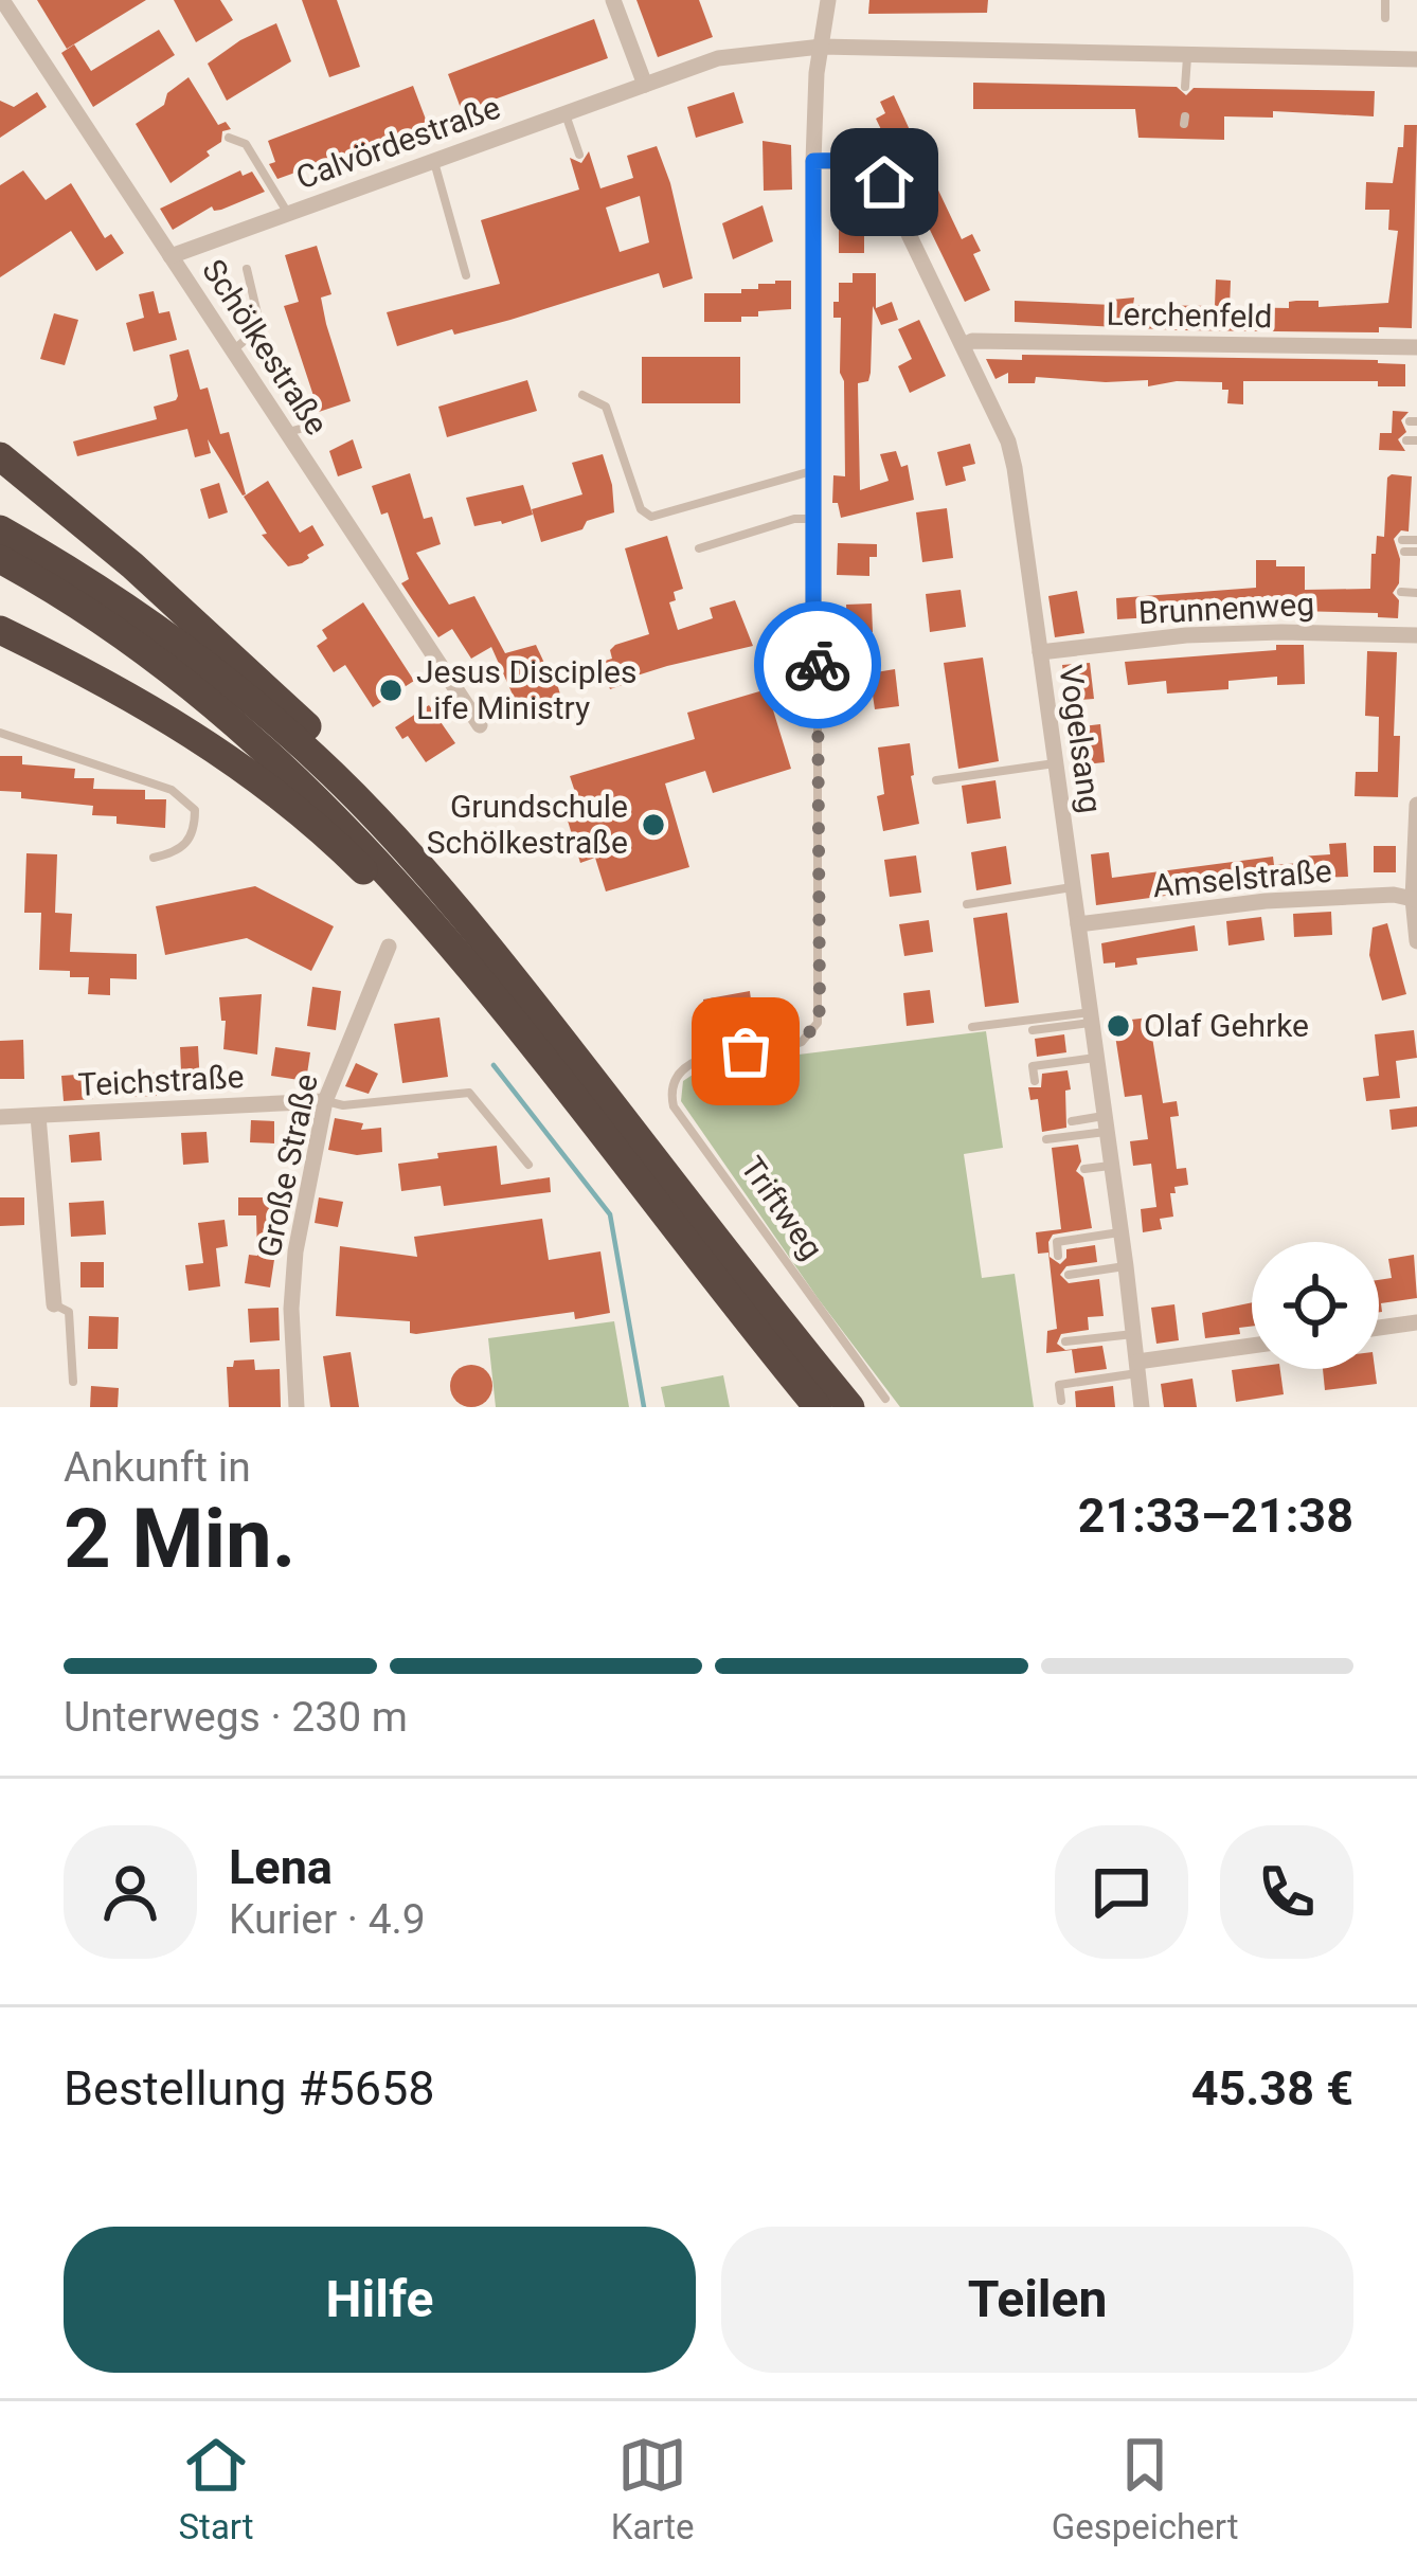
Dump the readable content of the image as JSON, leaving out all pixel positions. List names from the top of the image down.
{
  "streets": {
    "street": [
      "Calvördestraße",
      "Lerchenfeld",
      "Schölkestraße",
      "Brunnenweg",
      "Vogelsang",
      "Amselstraße",
      "Teichstraße",
      "Große Straße",
      "Triftweg"
    ]
  },
  "crossings": [
    ["Calvördestraße", "Schölkestraße"],
    ["Calvördestraße", "Triftweg"],
    ["Lerchenfeld", "Vogelsang"],
    ["Brunnenweg", "Vogelsang"],
    ["Vogelsang", "Amselstraße"],
    ["Vogelsang", "Triftweg"],
    ["Teichstraße", "Große Straße"]
  ],
  "places": ["Jesus Disciples Life Ministry", "Grundschule Schölkestraße", "Olaf Gehrke"],
  "page": {
    "heading": ["2 Min.", "Ankunft in", "21:33–21:38"],
    "panel": [
      "Lena",
      "Kurier · 4.9",
      "Bestellung #5658",
      "45.38 €"
    ],
    "bar": "Unterwegs · 230 m",
    "buttons": ["Hilfe", "Teilen"],
    "tabs": ["Start", "Karte", "Gespeichert"]
  }
}
